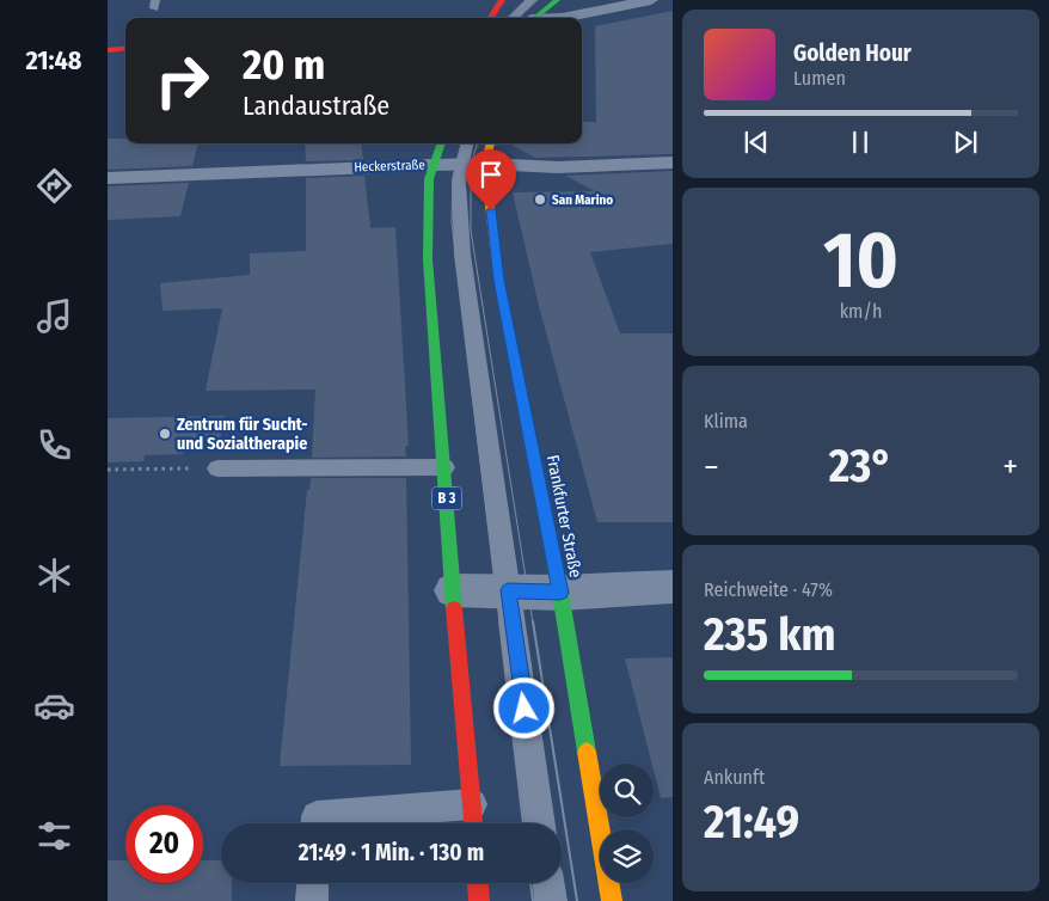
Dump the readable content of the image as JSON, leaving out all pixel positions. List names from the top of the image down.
{
  "streets": {
    "main road": ["B 3", "Frankfurter Straße"],
    "street": ["Heckerstraße"]
  },
  "crossings": [
    ["Heckerstraße", "B 3"],
    ["Heckerstraße", "Frankfurter Straße"]
  ],
  "places": ["San Marino", "Zentrum für Sucht- und Sozialtherapie"],
  "page": {
    "tabs": "21:48",
    "turn": ["20 m", "Landaustraße"],
    "song": ["Golden Hour", "Lumen"],
    "tile": [
      ["10", "km/h"],
      "Klima",
      ["Reichweite · 47%", "235 km"],
      ["Ankunft", "21:49"]
    ],
    "heat": ["−", "23°", "+"],
    "limit": "20",
    "trip": "21:49 · 1 Min. · 130 m"
  }
}
